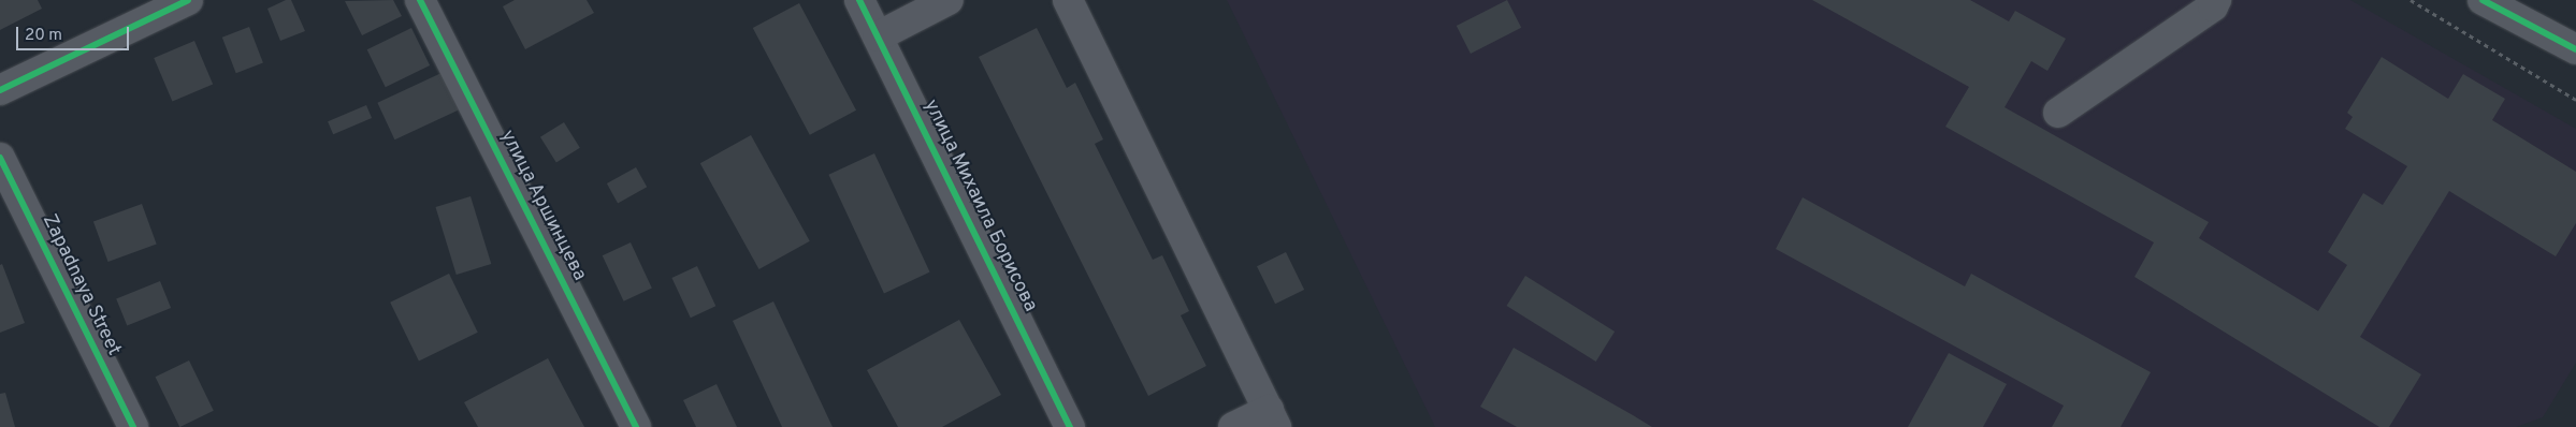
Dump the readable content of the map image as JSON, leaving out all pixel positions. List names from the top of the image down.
{
  "streets": {
    "street": ["улица Аршинцева", "улица Михаила Борисова", "Zapadnaya Street"]
  },
  "scale_bar": "20 m"
}
